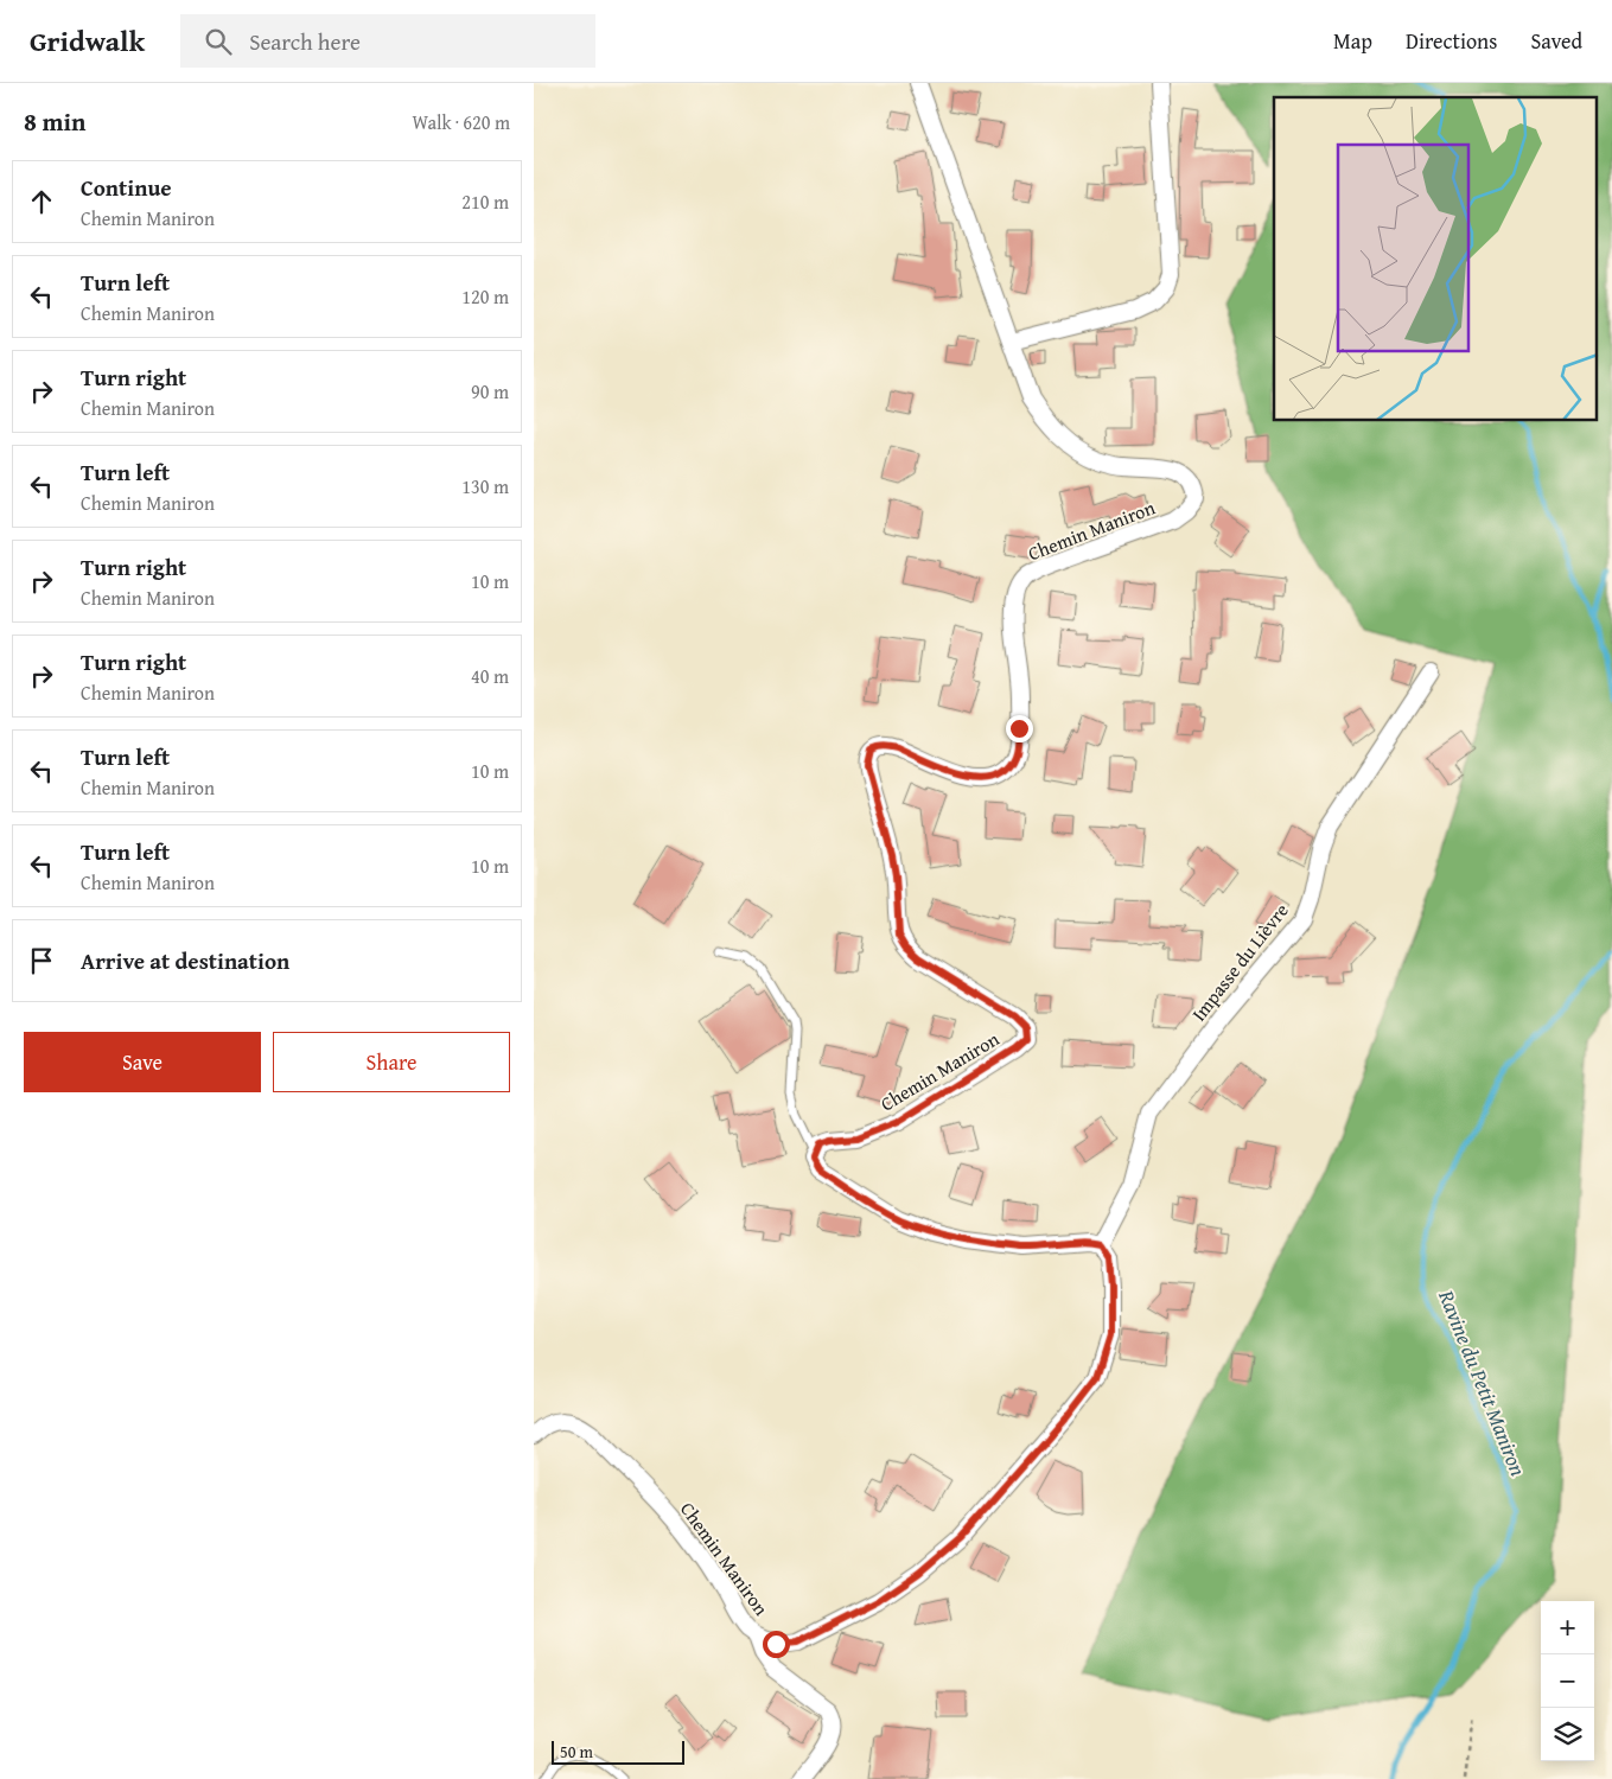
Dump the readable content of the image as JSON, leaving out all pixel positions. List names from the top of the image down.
{
  "streets": {
    "street": ["Chemin Maniron", "Impasse du Lièvre"]
  },
  "crossings": [
    ["Chemin Maniron", "Impasse du Lièvre"]
  ],
  "water": ["Ravine du Petit Maniron"],
  "scale_bar": "50 m",
  "page": {
    "header": "Gridwalk",
    "search": "Search here",
    "nav": ["Map", "Directions", "Saved"],
    "heading": ["8 min", "Walk · 620 m"],
    "list": [
      ["Continue", "Chemin Maniron", "210 m"],
      ["Turn left", "Chemin Maniron", "120 m"],
      ["Turn right", "Chemin Maniron", "90 m"],
      ["Turn left", "Chemin Maniron", "130 m"],
      ["Turn right", "Chemin Maniron", "10 m"],
      ["Turn right", "Chemin Maniron", "40 m"],
      ["Turn left", "Chemin Maniron", "10 m"],
      ["Turn left", "Chemin Maniron", "10 m"],
      "Arrive at destination"
    ],
    "buttons": ["Save", "Share"],
    "map_buttons": ["+", "−"],
    "scale": "50 m"
  }
}
